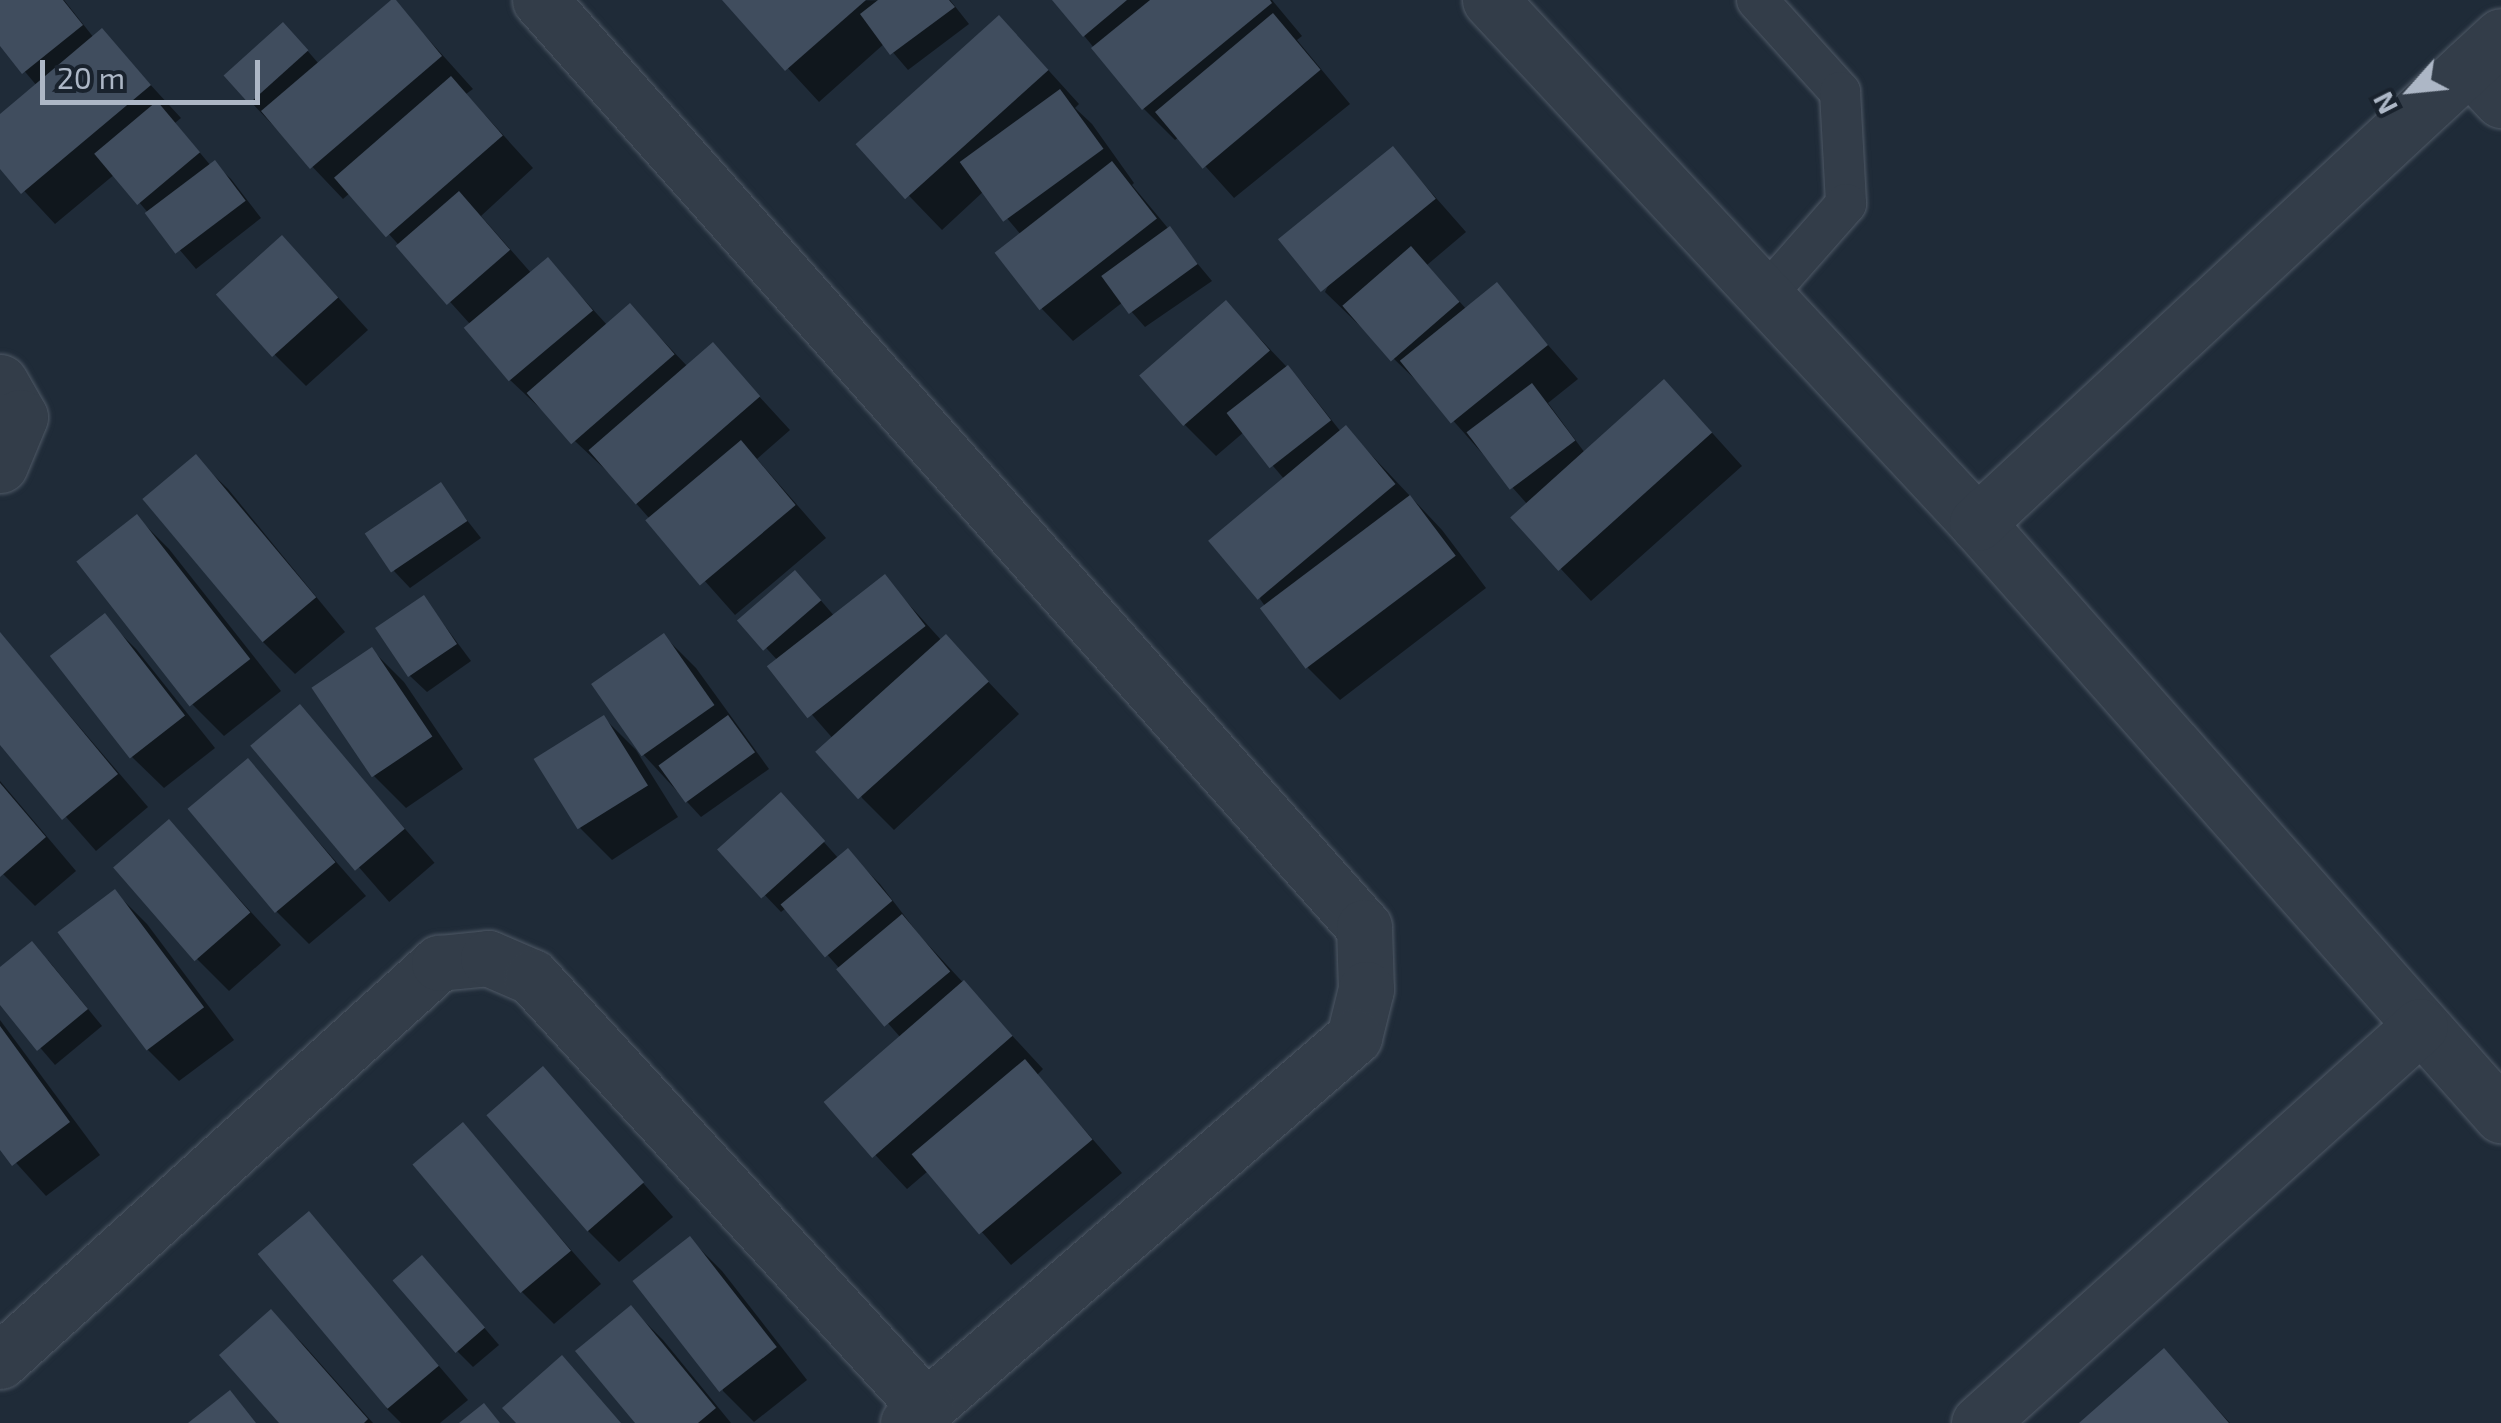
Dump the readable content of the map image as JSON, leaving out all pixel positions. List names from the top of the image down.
{
  "scale_bar": "20 m",
  "north": "bottom left"
}
